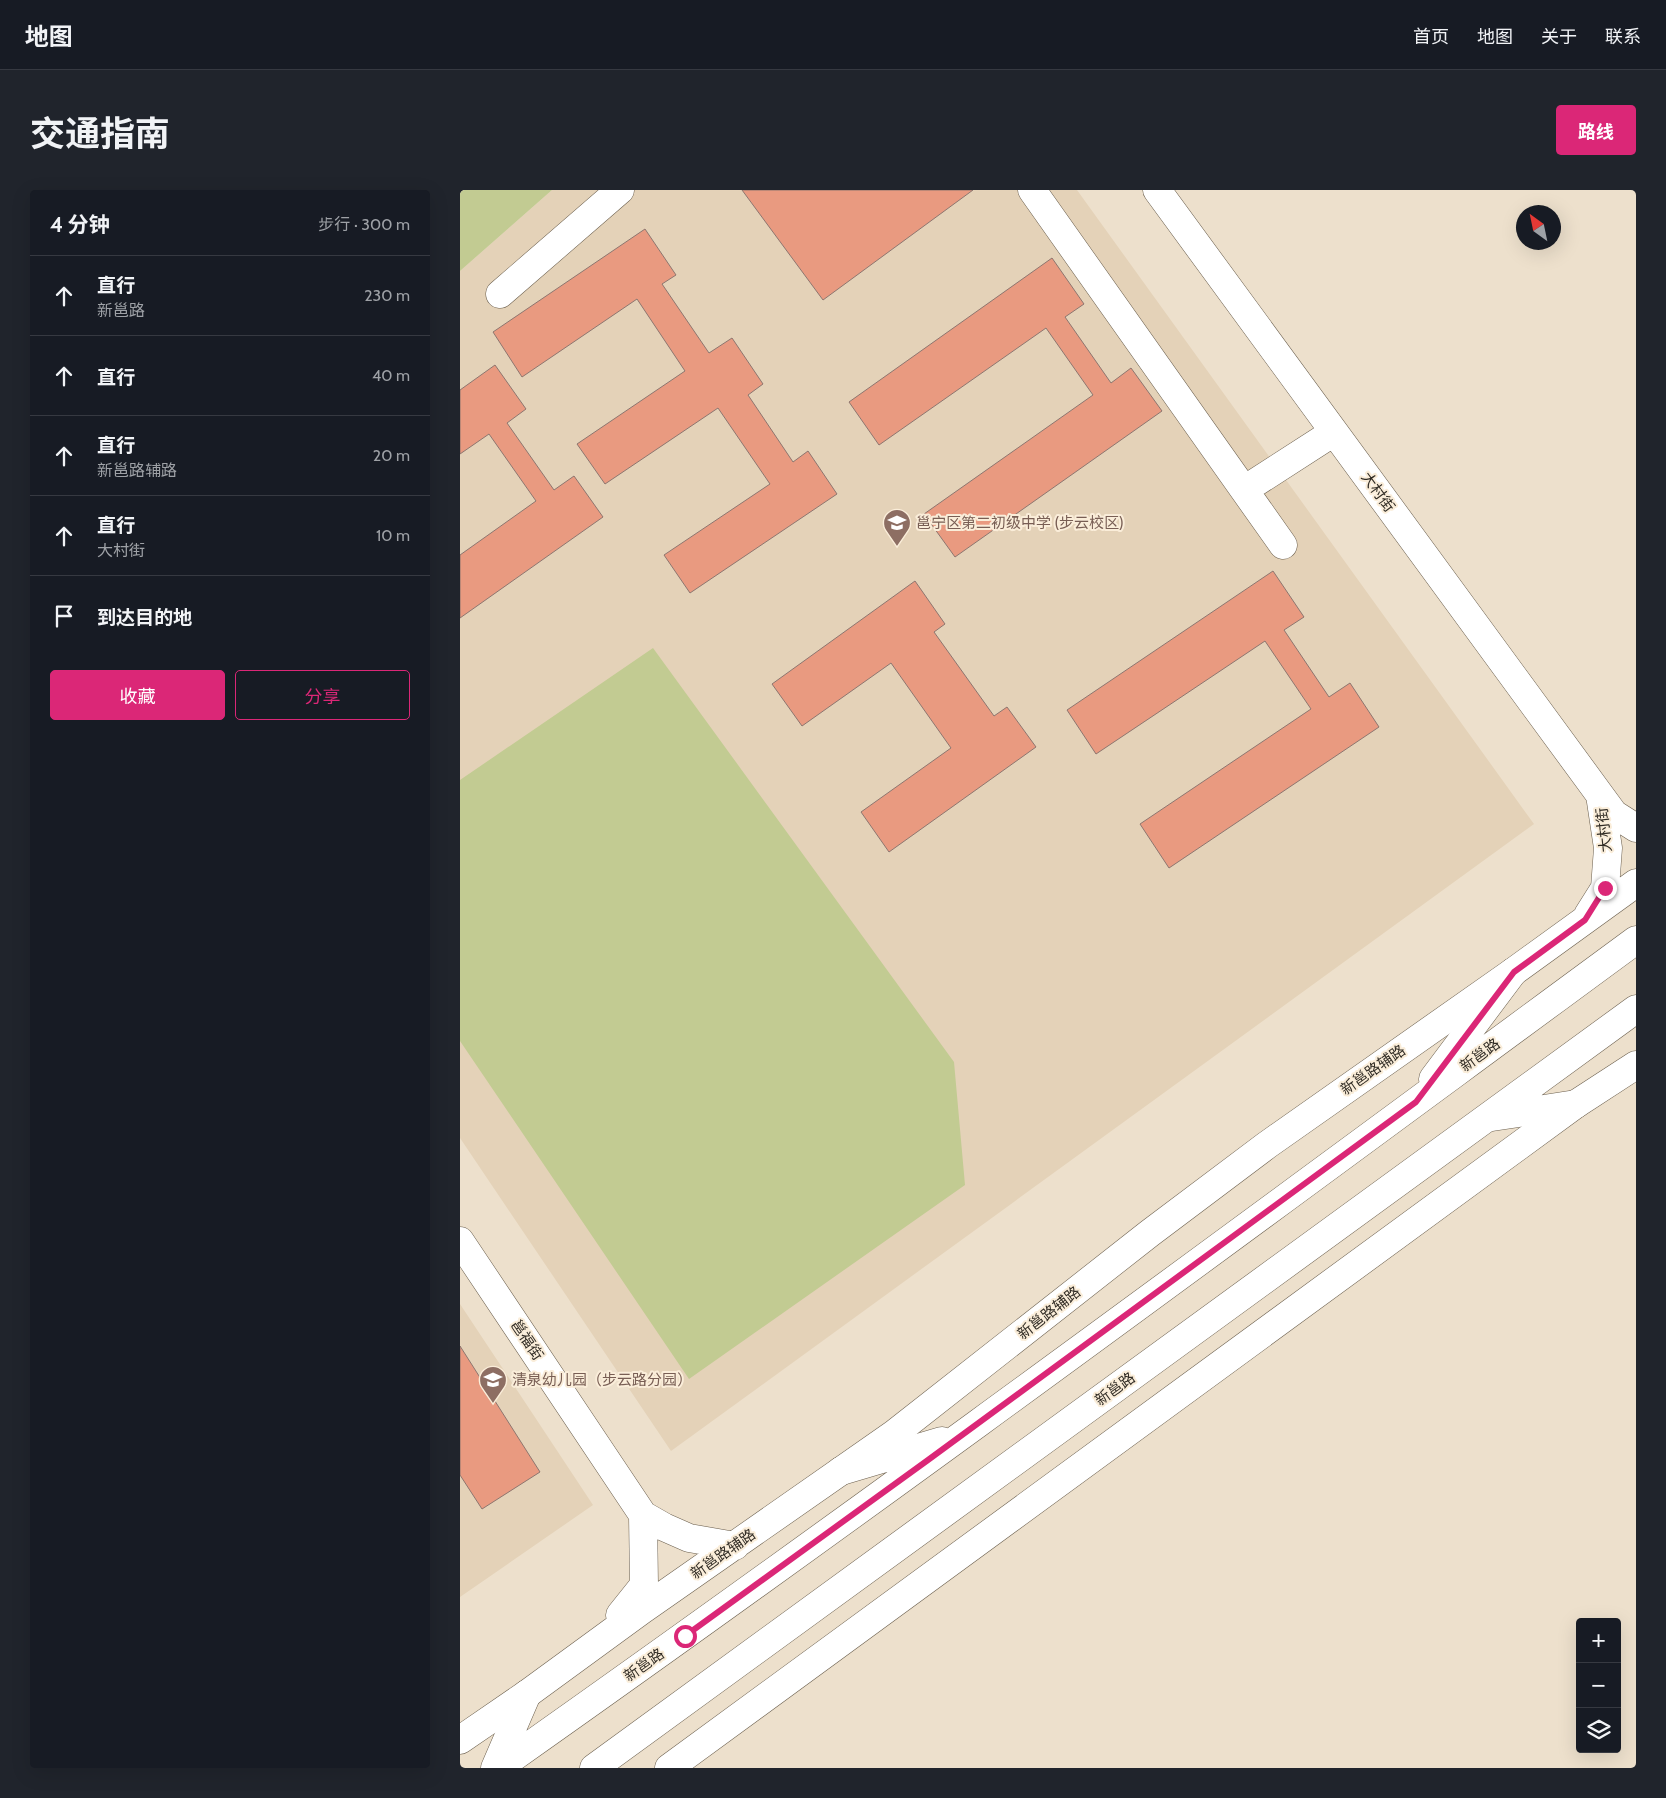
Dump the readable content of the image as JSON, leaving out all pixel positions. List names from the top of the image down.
{
  "streets": {
    "street": [
      "大村街",
      "新邕路",
      "新邕路辅路",
      "邕福街"
    ]
  },
  "crossings": [
    ["大村街", "新邕路辅路"]
  ],
  "places": {
    "school or university": ["邕宁区第二初级中学 (步云校区)", "清泉幼儿园（步云路分园）"]
  },
  "north": "top left",
  "page": {
    "header": "地图",
    "nav": [
      "首页",
      "地图",
      "关于",
      "联系"
    ],
    "title": "交通指南",
    "buttons": [
      "路线",
      ["收藏", "分享"]
    ],
    "heading": ["4 分钟", "步行 · 300 m"],
    "list": [
      ["直行", "新邕路", "230 m"],
      ["直行", "40 m"],
      ["直行", "新邕路辅路", "20 m"],
      ["直行", "大村街", "10 m"],
      "到达目的地"
    ],
    "map_buttons": ["+", "−"]
  }
}
